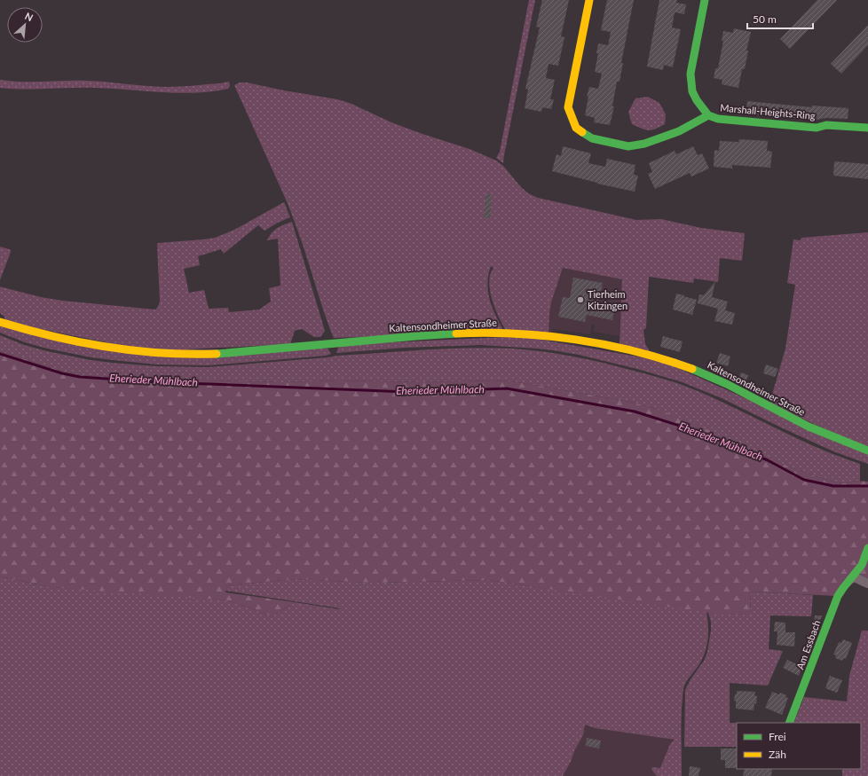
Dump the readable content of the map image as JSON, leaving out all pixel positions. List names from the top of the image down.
{
  "streets": {
    "main road": ["Marshall-Heights-Ring", "Kaltensondheimer Straße", "Am Essbach"]
  },
  "water": ["Eherieder Mühlbach"],
  "places": ["Tierheim Kitzingen"],
  "legend": ["Frei", "Zäh"],
  "scale_bar": "50 m",
  "north": "top right"
}
